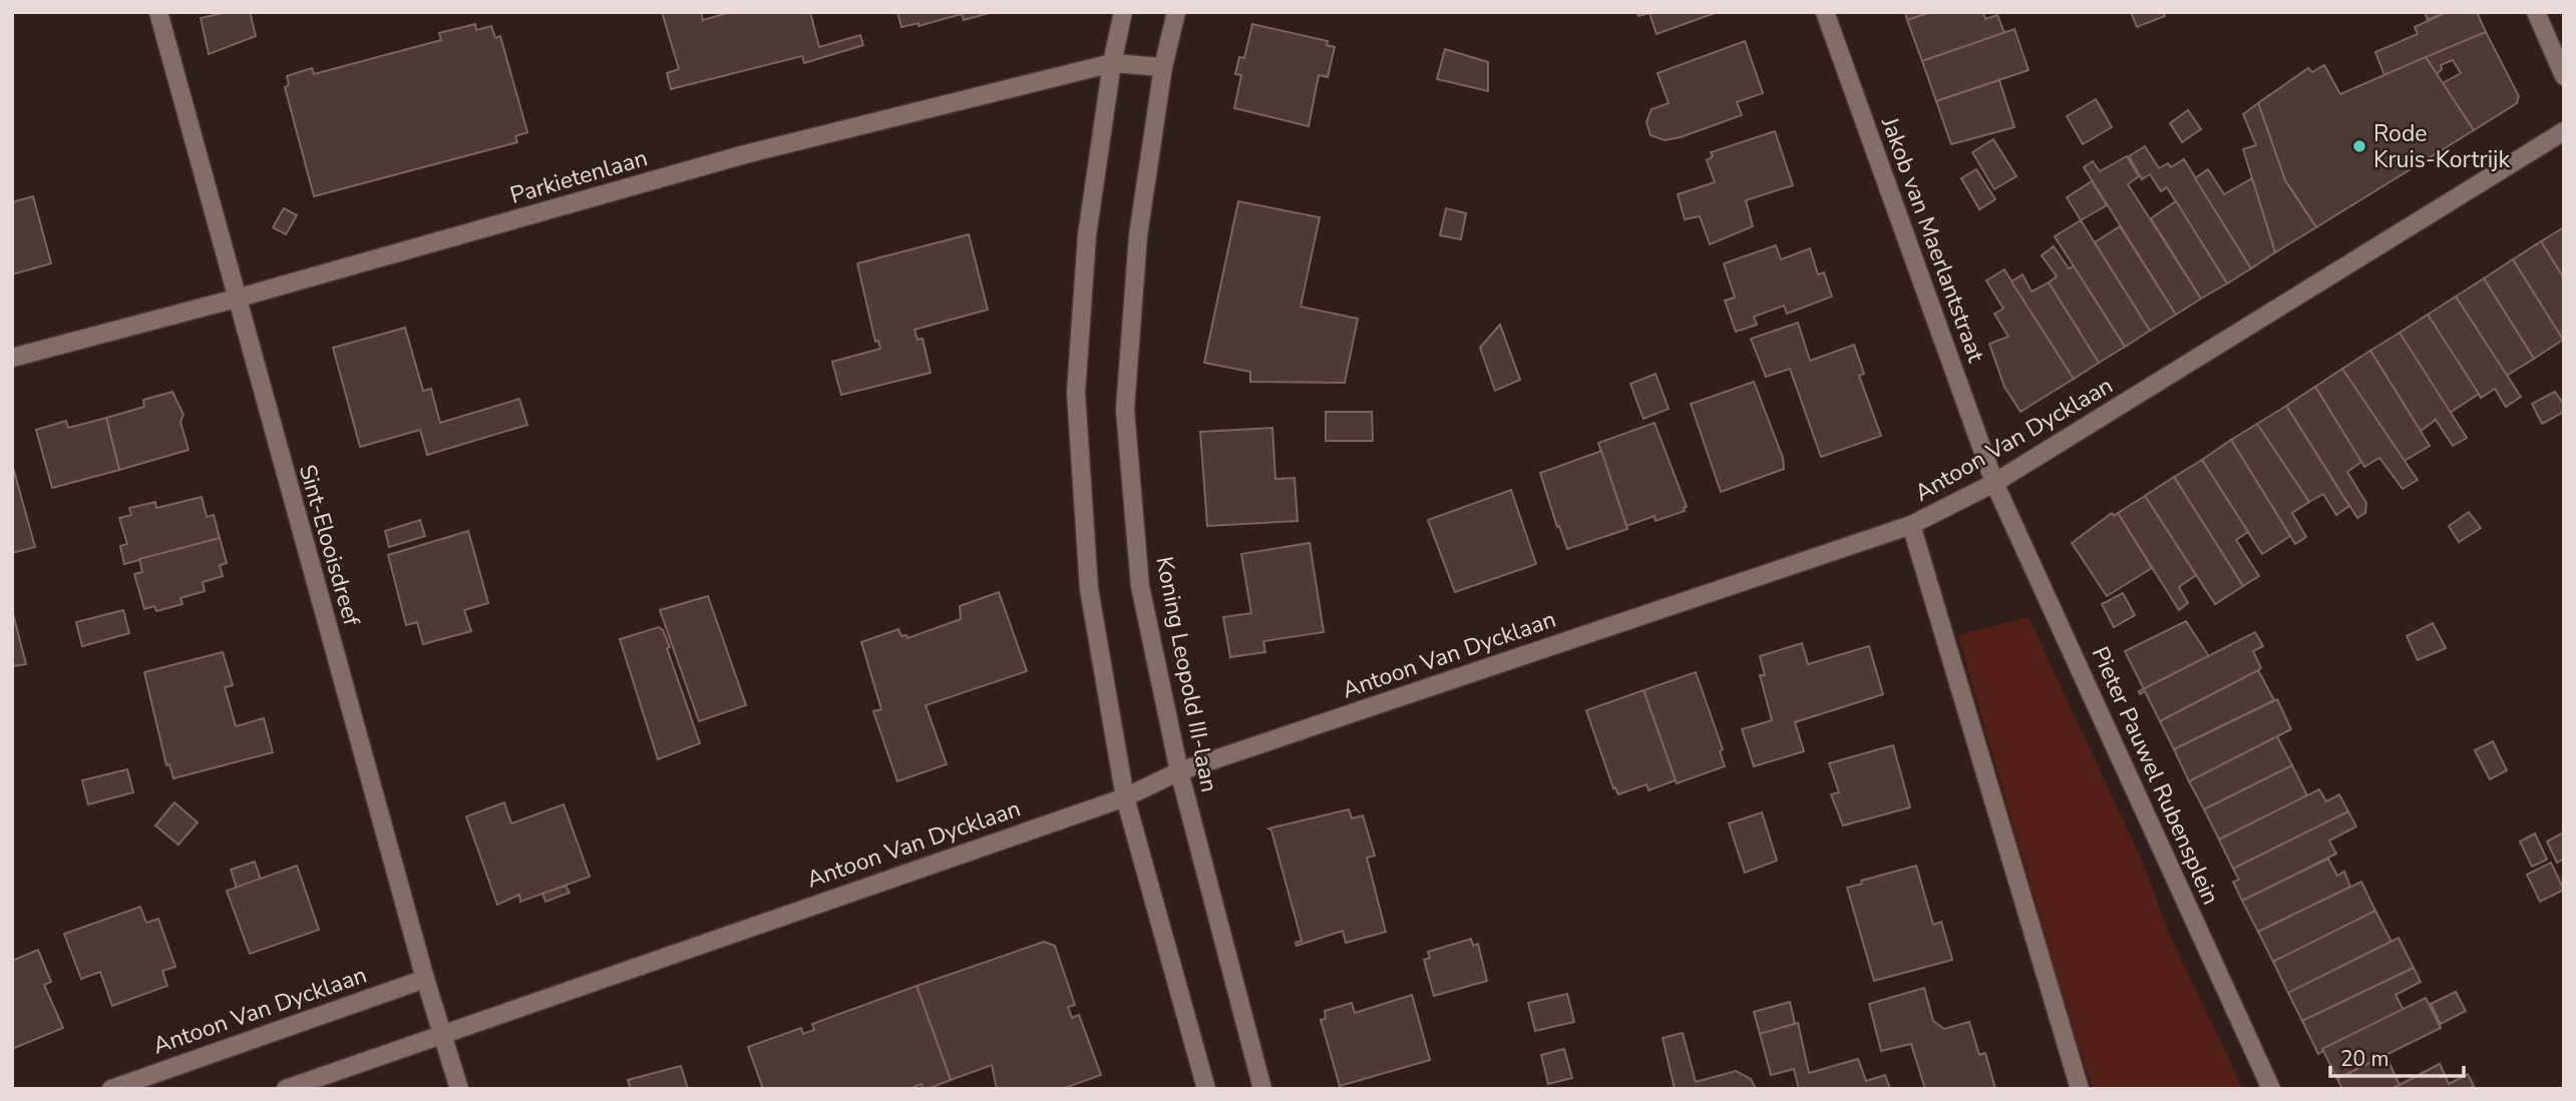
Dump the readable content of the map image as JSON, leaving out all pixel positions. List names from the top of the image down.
{
  "streets": {
    "street": [
      "Parkietenlaan",
      "Jakob van Maerlantstraat",
      "Antoon Van Dycklaan",
      "Sint-Elooisdreef",
      "Koning Leopold III-laan",
      "Pieter Pauwel Rubensplein"
    ]
  },
  "crossings": [
    ["Parkietenlaan", "Sint-Elooisdreef"],
    ["Parkietenlaan", "Koning Leopold III-laan"],
    ["Jakob van Maerlantstraat", "Antoon Van Dycklaan"],
    ["Jakob van Maerlantstraat", "Pieter Pauwel Rubensplein"],
    ["Antoon Van Dycklaan", "Sint-Elooisdreef"],
    ["Antoon Van Dycklaan", "Koning Leopold III-laan"],
    ["Antoon Van Dycklaan", "Pieter Pauwel Rubensplein"]
  ],
  "places": ["Rode Kruis-Kortrijk"],
  "scale_bar": "20 m"
}
